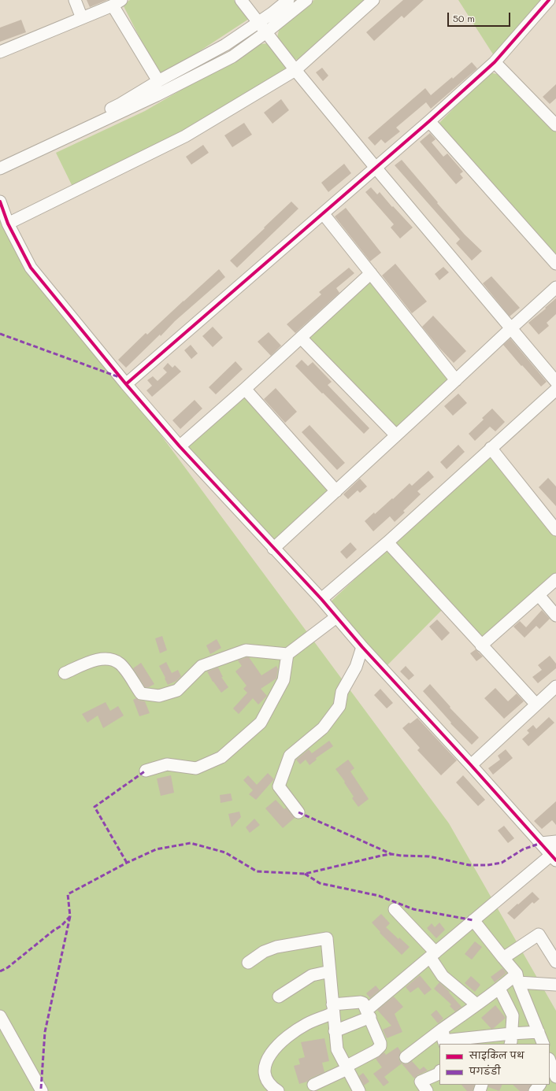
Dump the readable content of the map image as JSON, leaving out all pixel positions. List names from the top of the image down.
{
  "legend": ["साइकिल पथ", "पगडंडी"],
  "scale_bar": "50 m"
}
